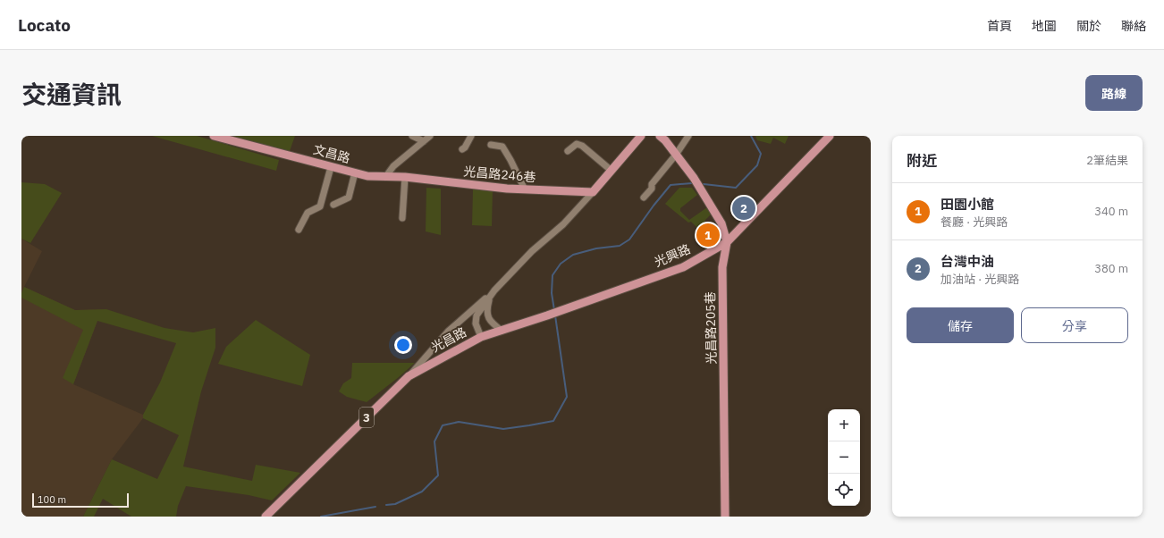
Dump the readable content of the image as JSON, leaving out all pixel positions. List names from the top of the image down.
{
  "streets": {
    "main road": [
      "文昌路",
      "光昌路246巷",
      "光興路",
      "光昌路205巷",
      "光昌路",
      "3"
    ]
  },
  "crossings": [
    ["文昌路", "光昌路246巷"],
    ["光昌路246巷", "光昌路"],
    ["光興路", "光昌路205巷"],
    ["光興路", "3"],
    ["光昌路", "3"]
  ],
  "scale_bar": "100 m",
  "page": {
    "header": "Locato",
    "nav": [
      "首頁",
      "地圖",
      "關於",
      "聯絡"
    ],
    "title": "交通資訊",
    "buttons": [
      "路線",
      ["儲存", "分享"]
    ],
    "heading": ["附近", "2筆結果"],
    "list": [
      {
        "mark": "1",
        "name": "田園小館",
        "note": "餐廳 · 光興路",
        "value": "340 m"
      },
      {
        "mark": "2",
        "name": "台灣中油",
        "note": "加油站 · 光興路",
        "value": "380 m"
      }
    ],
    "pins": ["2", "1"],
    "map_buttons": ["+", "−"],
    "scale": "100 m"
  }
}
